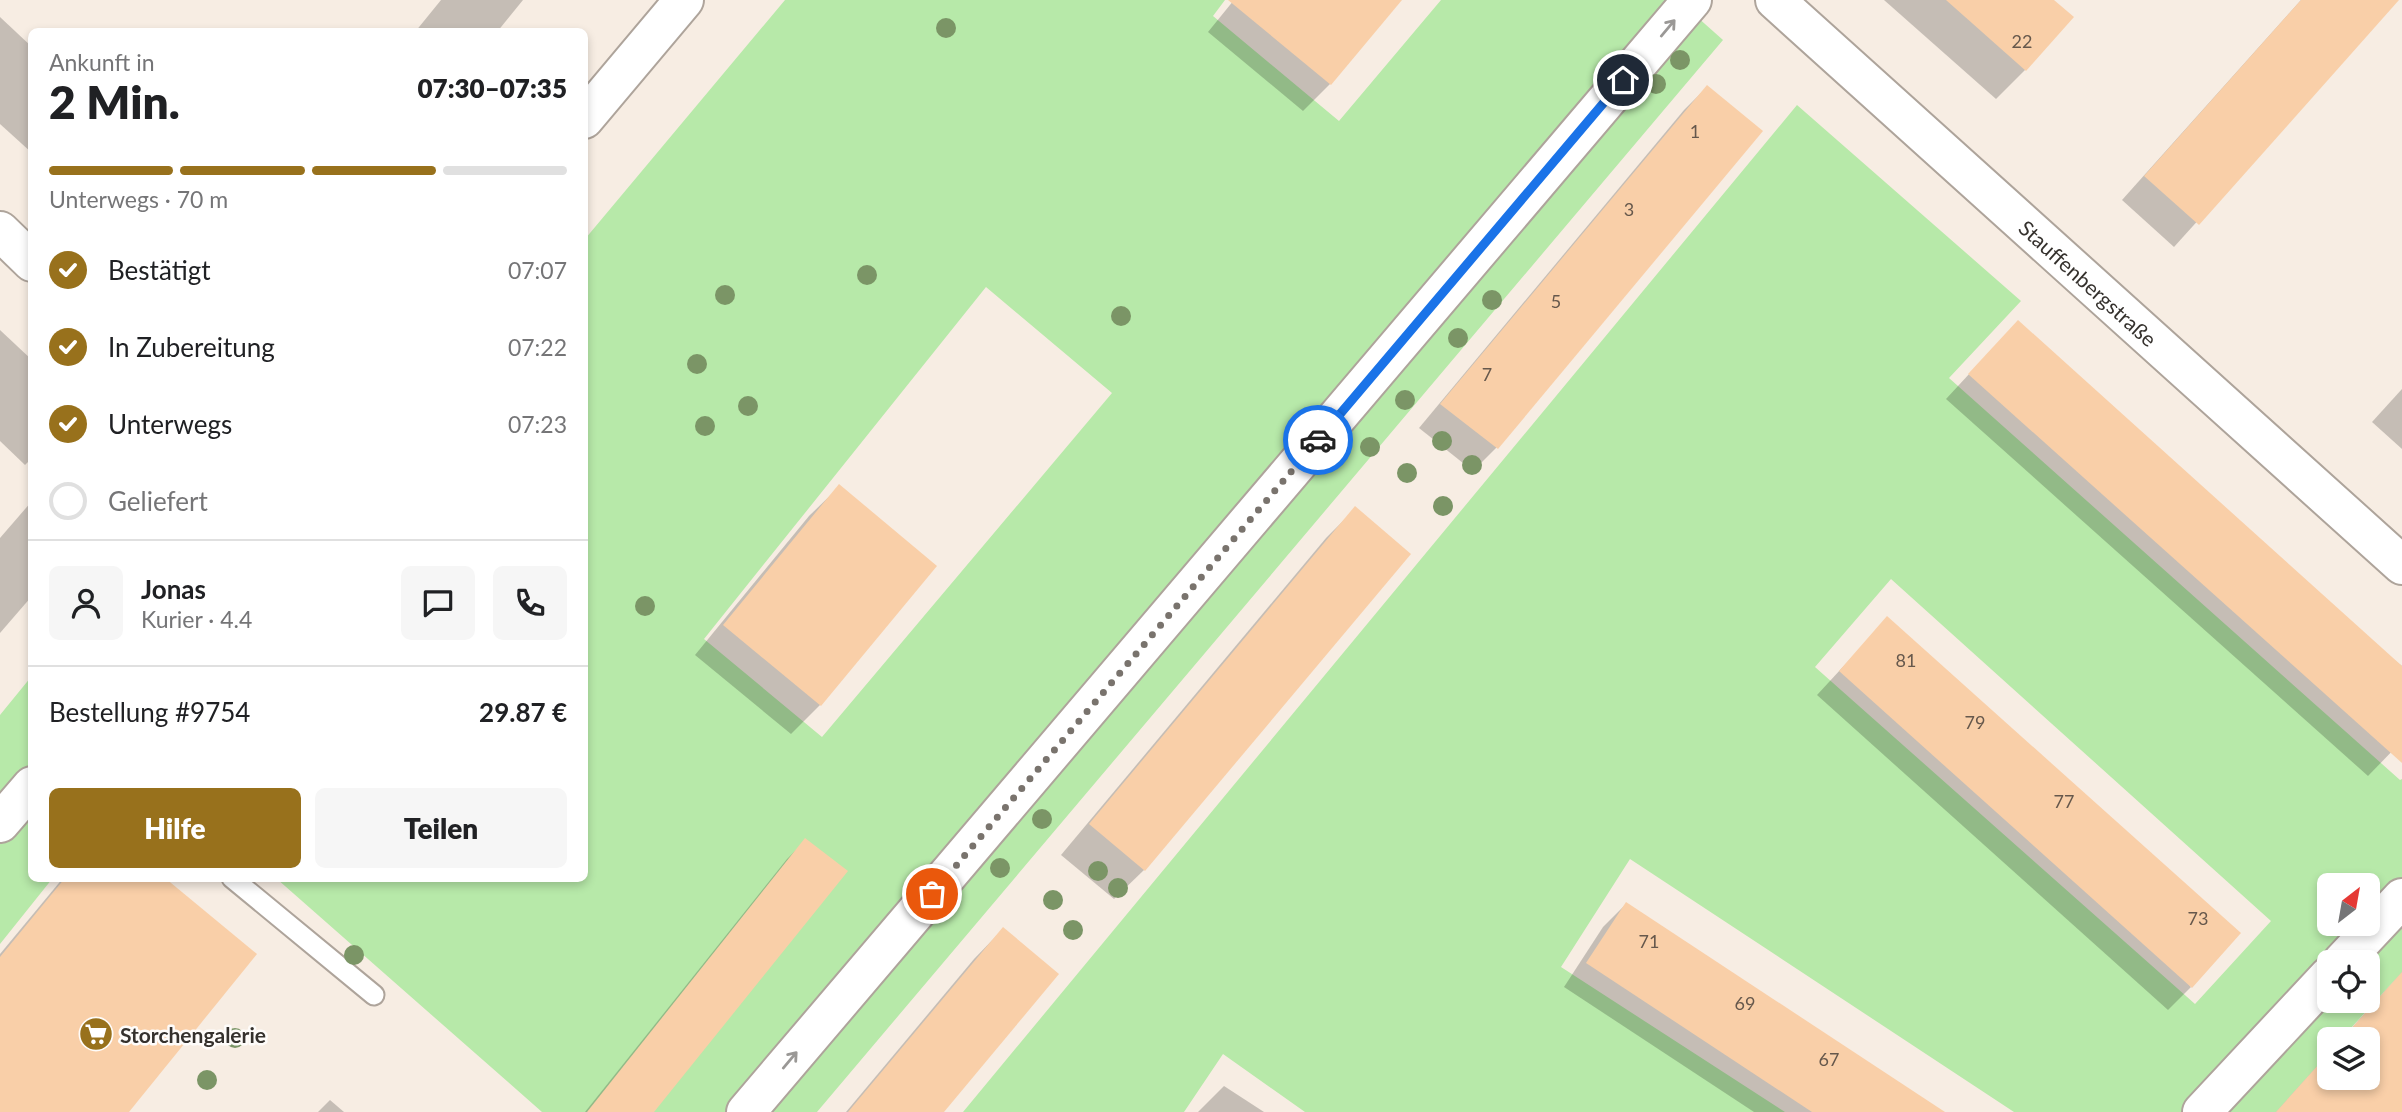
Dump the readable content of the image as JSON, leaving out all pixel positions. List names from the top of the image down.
{
  "streets": {
    "street": ["Stauffenbergstraße"]
  },
  "places": {
    "supermarket": ["Storchengalerie"]
  },
  "house_numbers": [
    "22",
    "1",
    "3",
    "5",
    "7",
    "81",
    "79",
    "77",
    "73",
    "71",
    "69",
    "67"
  ],
  "north": "top right",
  "page": {
    "heading": ["2 Min.", "Ankunft in", "07:30–07:35"],
    "panel": [
      "Jonas",
      "Kurier · 4.4",
      "Bestellung #9754",
      "29.87 €"
    ],
    "bar": "Unterwegs · 70 m",
    "list": [
      ["Bestätigt", "07:07"],
      ["In Zubereitung", "07:22"],
      ["Unterwegs", "07:23"],
      "Geliefert"
    ],
    "buttons": ["Hilfe", "Teilen"]
  }
}
